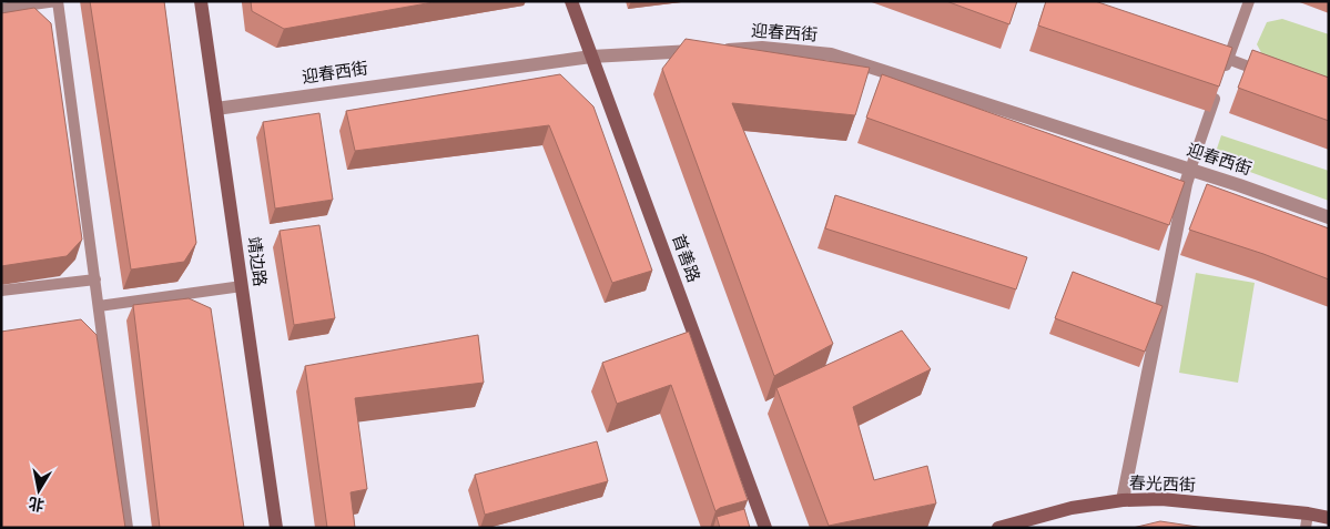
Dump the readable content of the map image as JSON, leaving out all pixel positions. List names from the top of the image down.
{
  "streets": {
    "street": [
      "迎春西街",
      "首善路",
      "靖边路",
      "春光西街"
    ]
  },
  "crossings": [
    ["迎春西街", "首善路"],
    ["迎春西街", "靖边路"]
  ],
  "north": "bottom"
}
